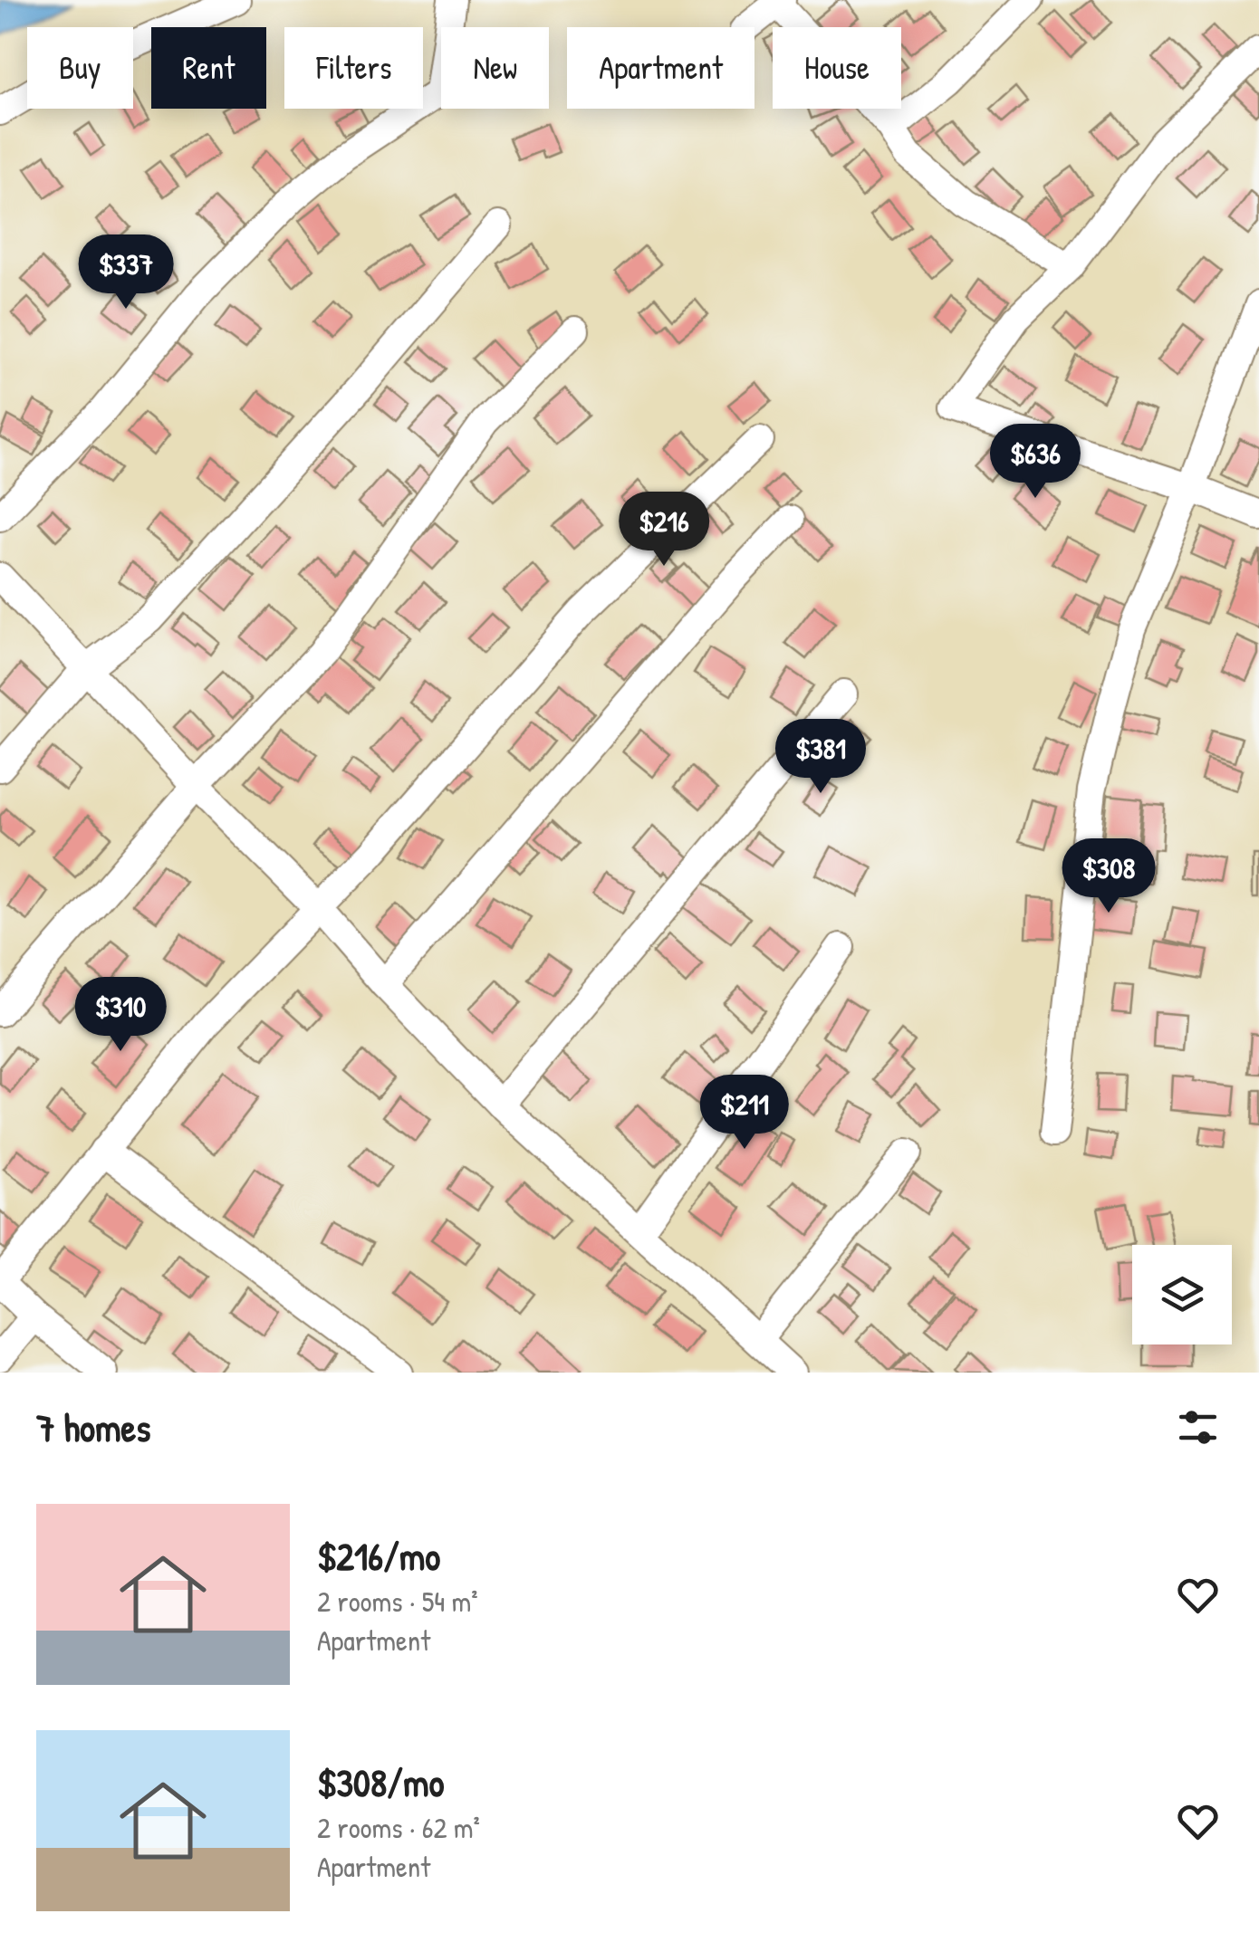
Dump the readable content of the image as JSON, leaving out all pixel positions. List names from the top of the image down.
{
  "page": {
    "chip": [
      "Buy",
      "Rent",
      "Filters",
      "New",
      "Apartment",
      "House"
    ],
    "price": [
      "$337",
      "$636",
      "$216",
      "$381",
      "$308",
      "$310",
      "$211"
    ],
    "heading": "7 homes",
    "list": [
      {
        "name": "$216/mo",
        "note": "2 rooms · 54 m² · Apartment"
      },
      {
        "name": "$308/mo",
        "note": "2 rooms · 62 m² · Apartment"
      }
    ]
  }
}
